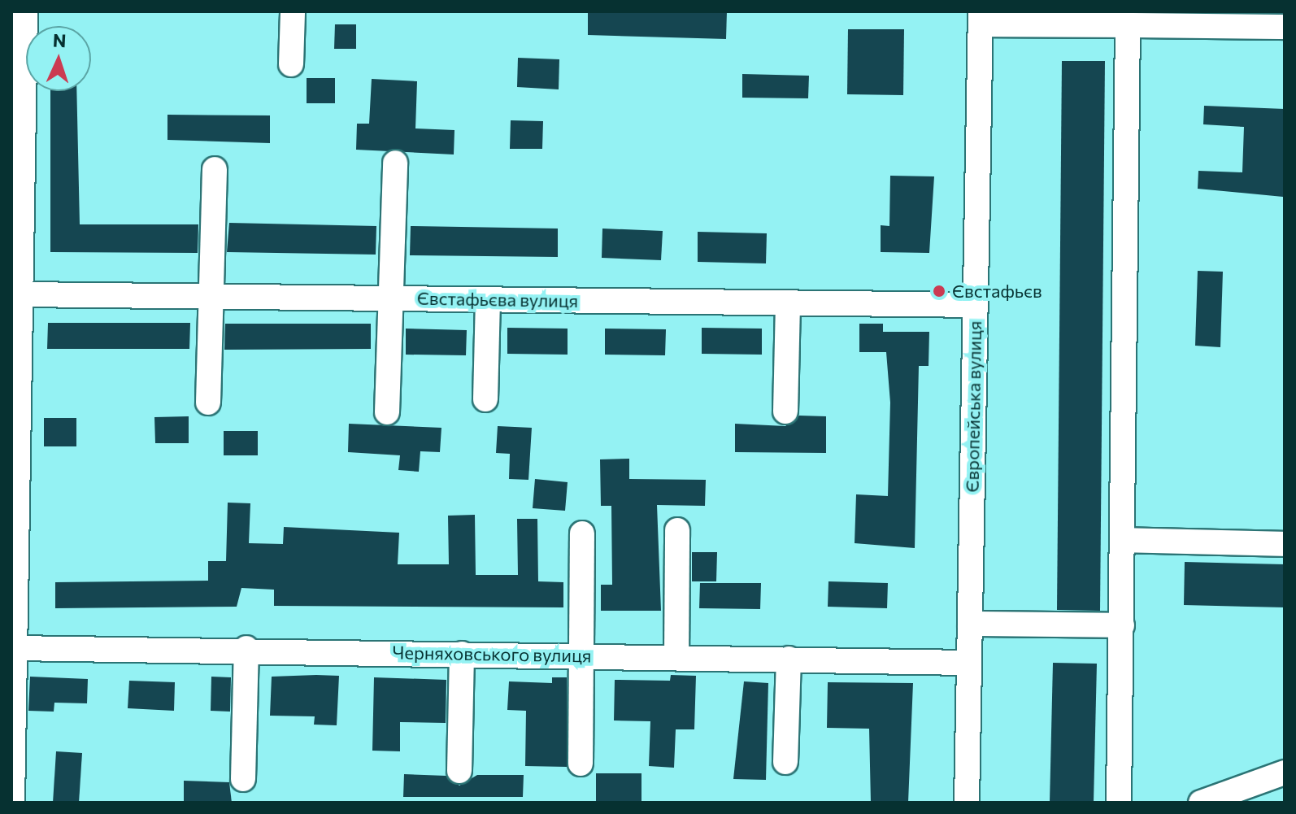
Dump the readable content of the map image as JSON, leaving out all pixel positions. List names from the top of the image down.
{
  "streets": {
    "street": ["Євстафьєва вулиця", "Європейська вулиця", "Черняховського вулиця"]
  },
  "crossings": [
    ["Євстафьєва вулиця", "Європейська вулиця"],
    ["Європейська вулиця", "Черняховського вулиця"]
  ],
  "places": ["Євстафьєв"],
  "north": "top"
}
